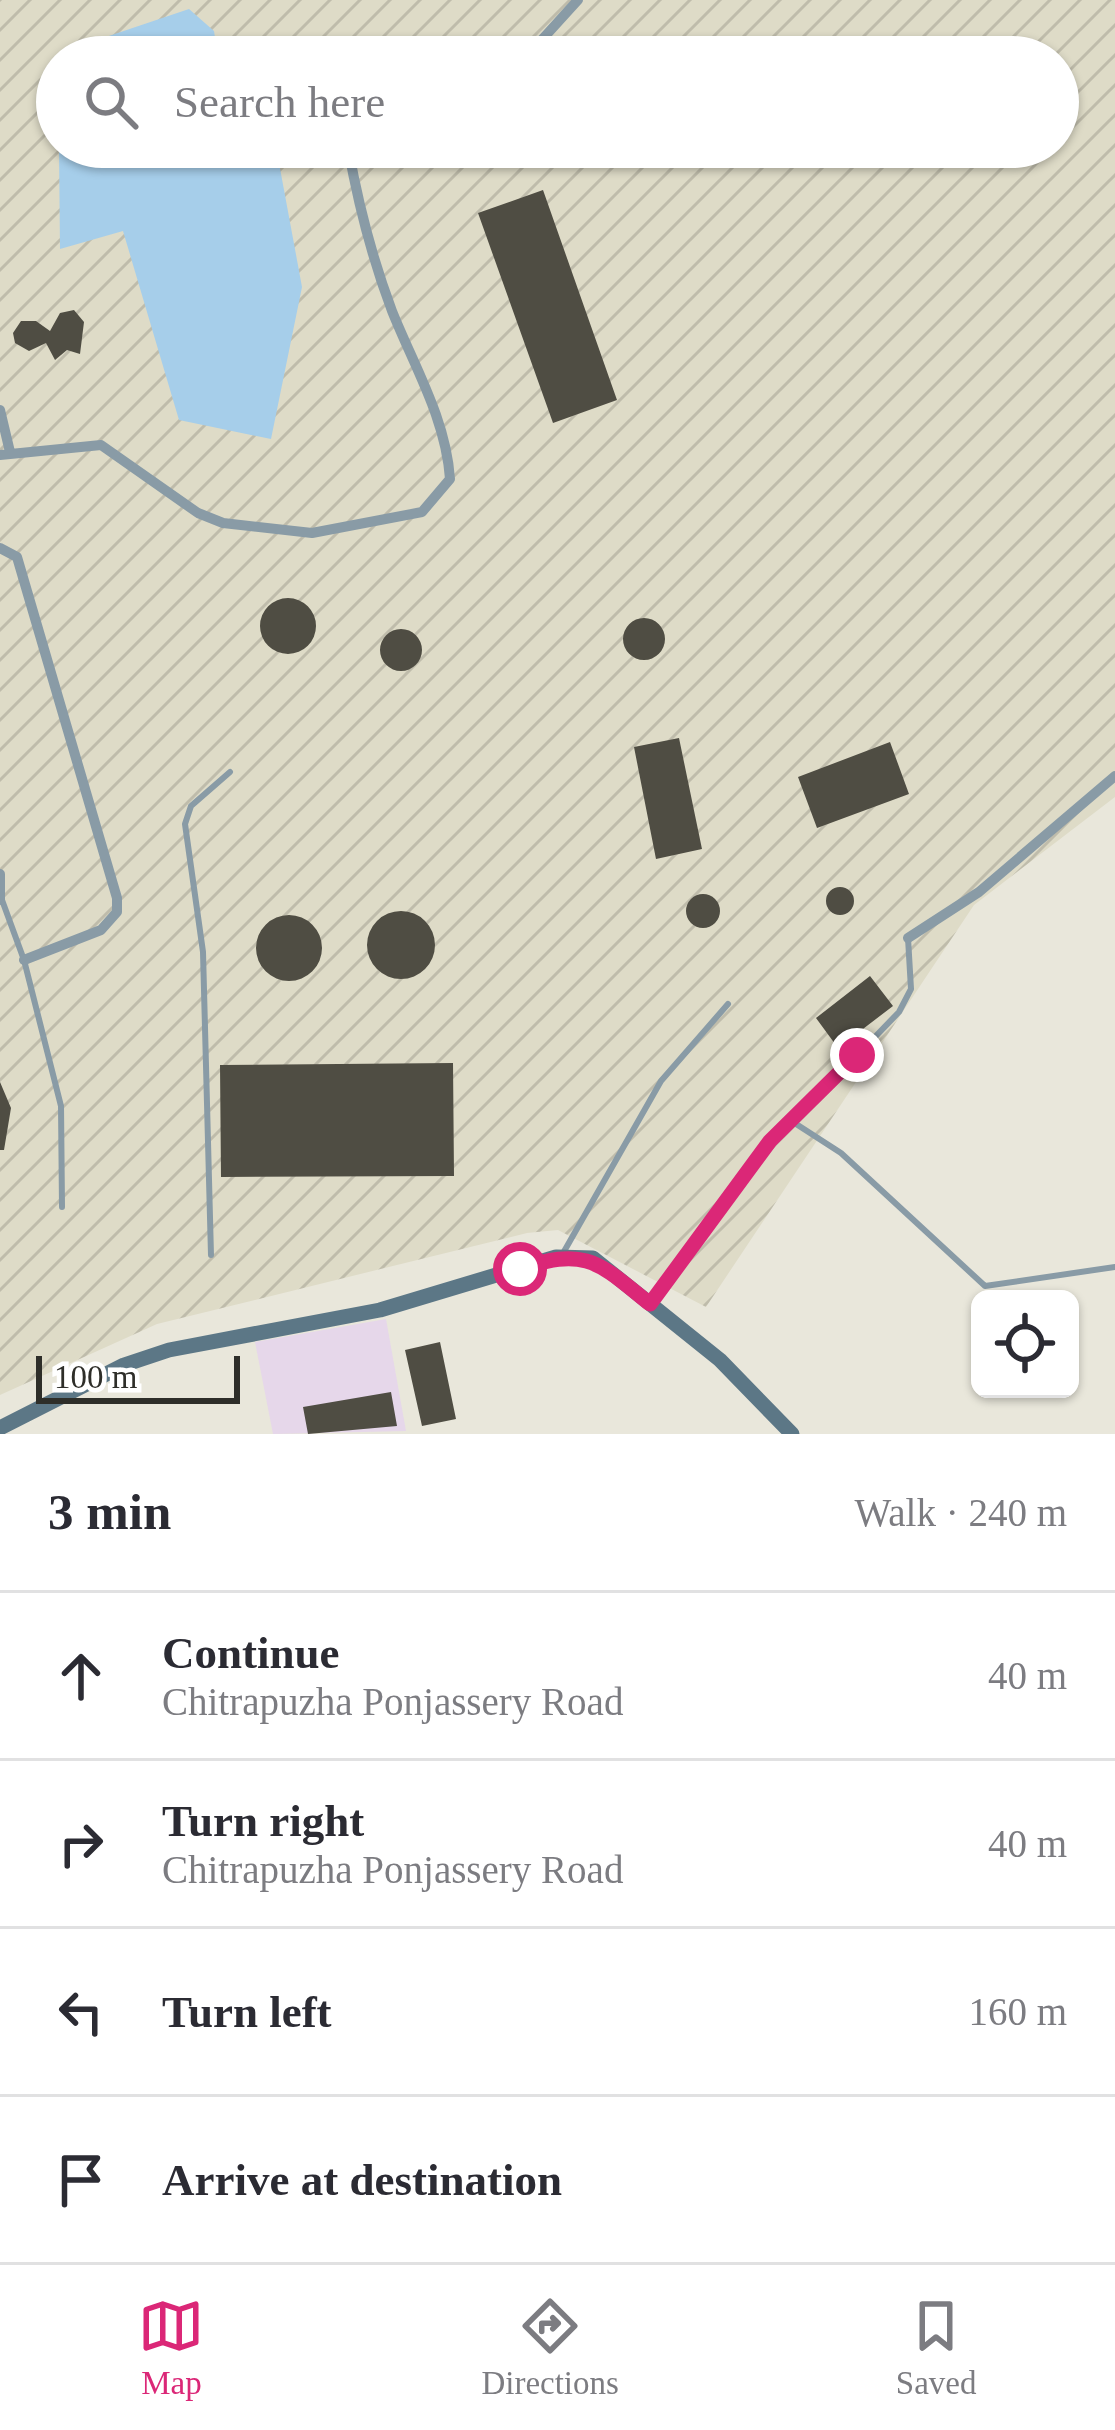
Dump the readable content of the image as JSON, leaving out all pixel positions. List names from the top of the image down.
{
  "scale_bar": "100 m",
  "page": {
    "search": "Search here",
    "scale": "100 m",
    "heading": ["3 min", "Walk · 240 m"],
    "list": [
      ["Continue", "Chitrapuzha Ponjassery Road", "40 m"],
      ["Turn right", "Chitrapuzha Ponjassery Road", "40 m"],
      ["Turn left", "160 m"],
      "Arrive at destination"
    ],
    "nav": ["Map", "Directions", "Saved"]
  }
}
